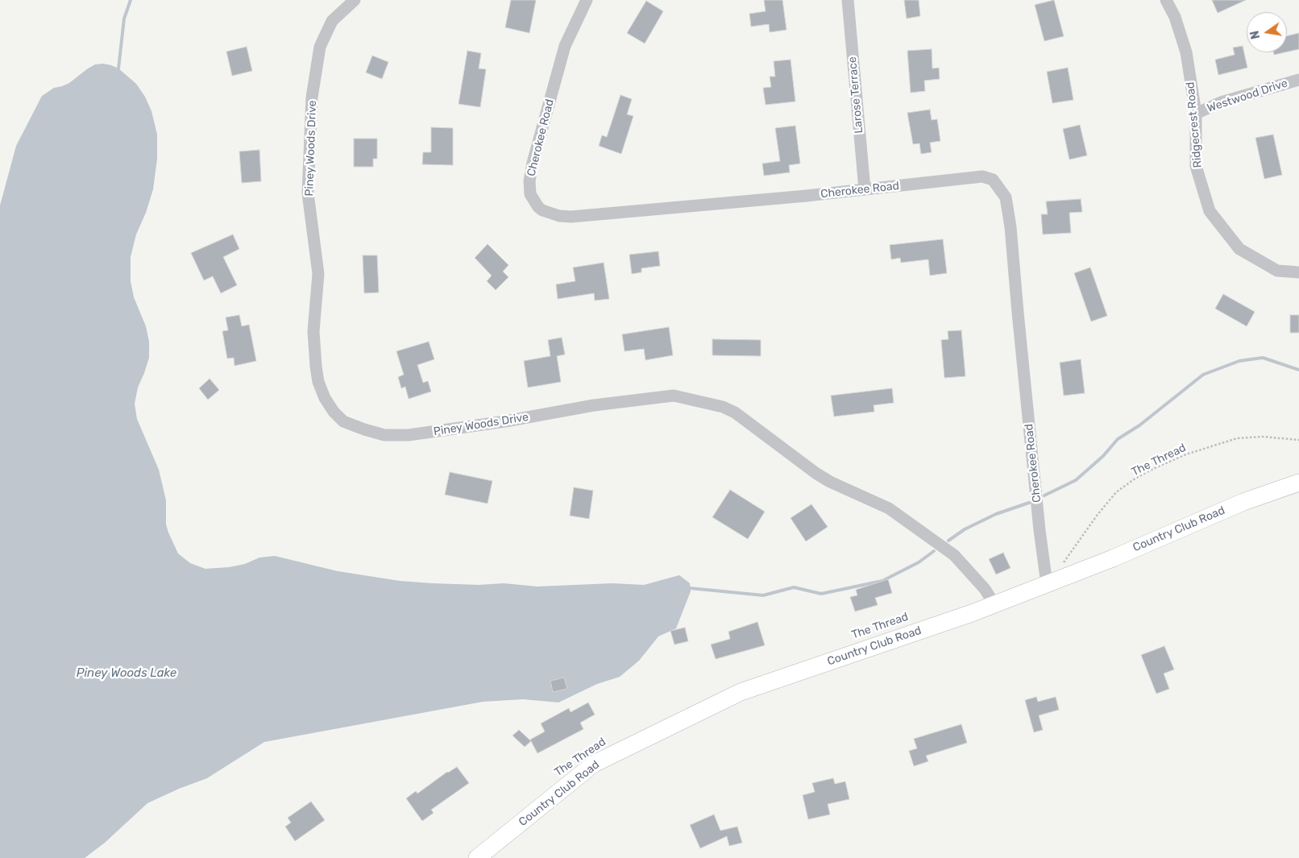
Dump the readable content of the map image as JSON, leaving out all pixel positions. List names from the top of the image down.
{
  "streets": {
    "street": [
      "Larose Terrace",
      "Westwood Drive",
      "Ridgecrest Road",
      "Cherokee Road",
      "Piney Woods Drive",
      "Country Club Road"
    ],
    "path": ["The Thread"]
  },
  "crossings": [
    ["Larose Terrace", "Cherokee Road"],
    ["Westwood Drive", "Ridgecrest Road"],
    ["Cherokee Road", "The Thread"],
    ["Cherokee Road", "Country Club Road"],
    ["Piney Woods Drive", "Country Club Road"],
    ["The Thread", "Country Club Road"]
  ],
  "water": ["Piney Woods Lake"],
  "north": "left"
}
